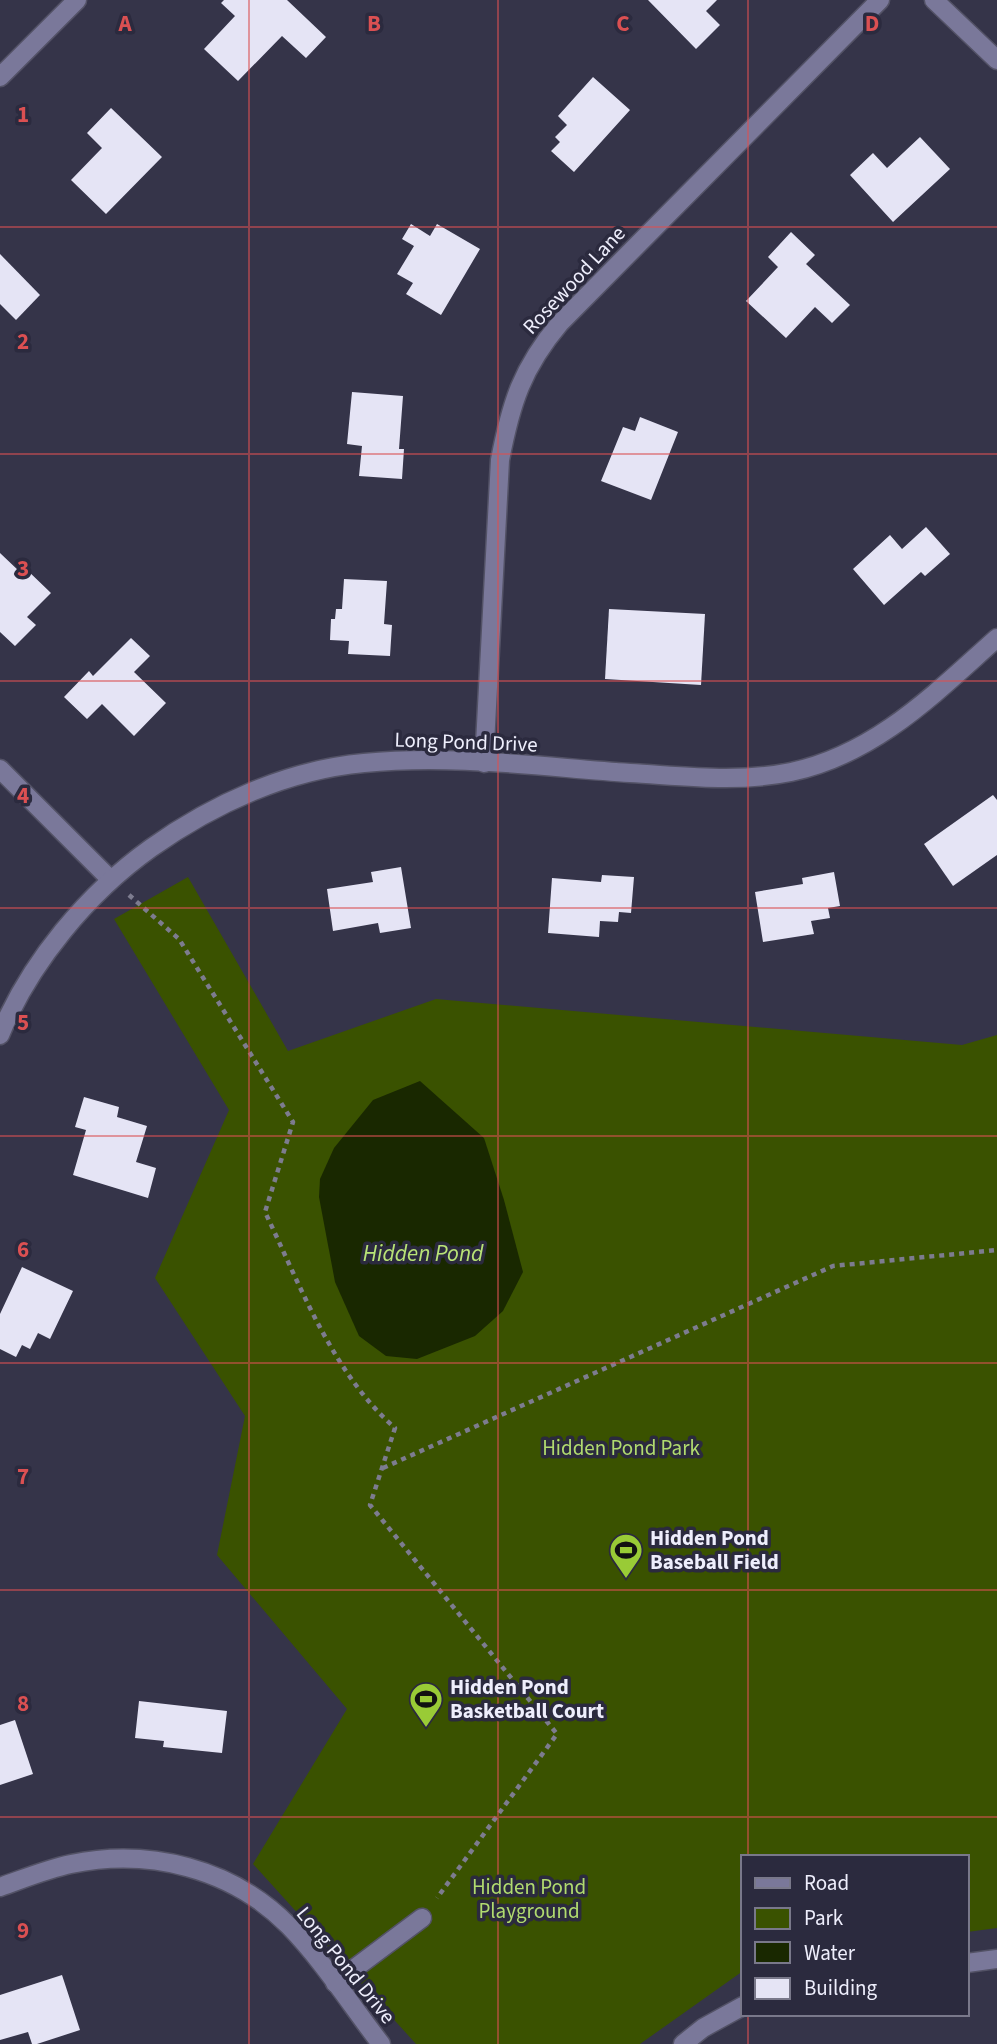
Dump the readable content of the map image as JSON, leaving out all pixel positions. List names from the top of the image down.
{
  "streets": {
    "street": ["Rosewood Lane", "Long Pond Drive"]
  },
  "crossings": [
    ["Rosewood Lane", "Long Pond Drive"]
  ],
  "water": ["Hidden Pond"],
  "parks": ["Hidden Pond Park", "Hidden Pond Playground"],
  "places": {
    "sports": ["Hidden Pond Baseball Field", "Hidden Pond Basketball Court"]
  },
  "legend": [
    "Road",
    "Park",
    "Water",
    "Building"
  ],
  "grid": {
    "columns": [
      "A",
      "B",
      "C",
      "D"
    ],
    "rows": [
      "1",
      "2",
      "3",
      "4",
      "5",
      "6",
      "7",
      "8",
      "9"
    ]
  }
}
